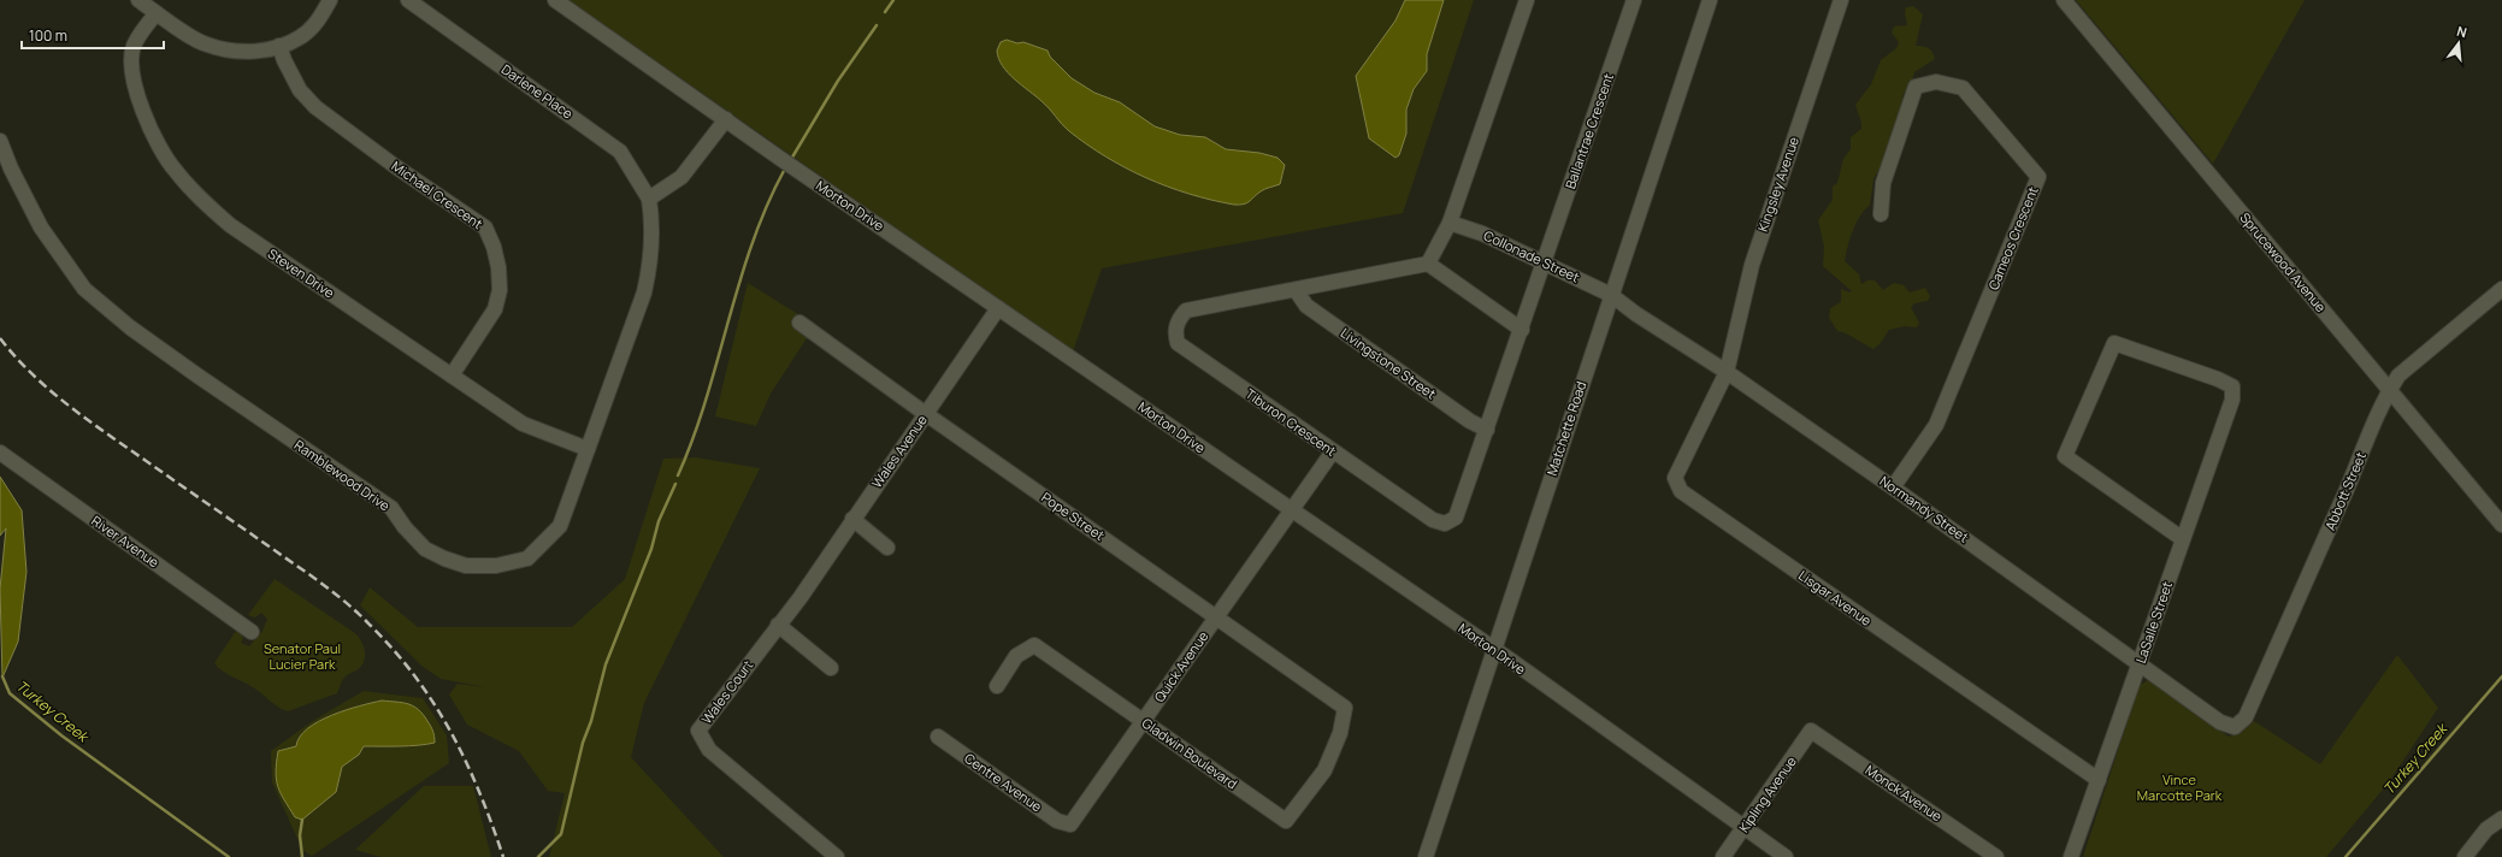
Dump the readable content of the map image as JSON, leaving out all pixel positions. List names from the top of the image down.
{
  "streets": {
    "street": [
      "Darlene Place",
      "Ballantrae Crescent",
      "Kingsley Avenue",
      "Michael Crescent",
      "Morton Drive",
      "Cameos Crescent",
      "Collonade Street",
      "Sprucewood Avenue",
      "Steven Drive",
      "Livingstone Street",
      "Tiburon Crescent",
      "Matchette Road",
      "Wales Avenue",
      "Ramblewood Drive",
      "Abbott Street",
      "Normandy Street",
      "Pope Street",
      "River Avenue",
      "Lisgar Avenue",
      "LaSalle Street",
      "Quick Avenue",
      "Wales Court",
      "Gladwin Boulevard",
      "Centre Avenue",
      "Monck Avenue",
      "Kipling Avenue"
    ]
  },
  "crossings": [
    ["Darlene Place", "Ramblewood Drive"],
    ["Ballantrae Crescent", "Collonade Street"],
    ["Ballantrae Crescent", "Tiburon Crescent"],
    ["Kingsley Avenue", "Normandy Street"],
    ["Kingsley Avenue", "Lisgar Avenue"],
    ["Michael Crescent", "Steven Drive"],
    ["Morton Drive", "Matchette Road"],
    ["Morton Drive", "Wales Avenue"],
    ["Morton Drive", "Quick Avenue"],
    ["Morton Drive", "Kipling Avenue"],
    ["Cameos Crescent", "Normandy Street"],
    ["Collonade Street", "Tiburon Crescent"],
    ["Collonade Street", "Matchette Road"],
    ["Collonade Street", "Normandy Street"],
    ["Sprucewood Avenue", "Abbott Street"],
    ["Steven Drive", "Ramblewood Drive"],
    ["Livingstone Street", "Tiburon Crescent"],
    ["Tiburon Crescent", "Quick Avenue"],
    ["Matchette Road", "Normandy Street"],
    ["Wales Avenue", "Pope Street"],
    ["Wales Avenue", "Wales Court"],
    ["Abbott Street", "Normandy Street"],
    ["Normandy Street", "Lisgar Avenue"],
    ["Normandy Street", "LaSalle Street"],
    ["Pope Street", "Quick Avenue"],
    ["Pope Street", "Gladwin Boulevard"],
    ["Lisgar Avenue", "LaSalle Street"],
    ["Quick Avenue", "Gladwin Boulevard"],
    ["Quick Avenue", "Centre Avenue"],
    ["Monck Avenue", "Kipling Avenue"]
  ],
  "water": ["Turkey Creek"],
  "parks": ["Senator Paul Lucier Park", "Vince Marcotte Park"],
  "scale_bar": "100 m",
  "north": "top"
}
